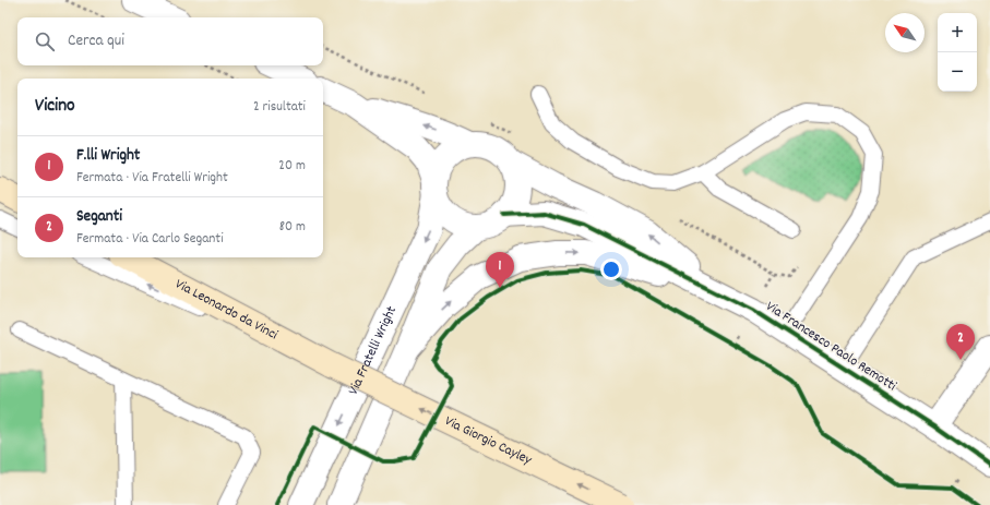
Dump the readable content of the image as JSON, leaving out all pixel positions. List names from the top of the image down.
{
  "streets": {
    "main road": ["Via Leonardo da Vinci", "Via Giorgio Cayley"],
    "street": ["Via Francesco Paolo Remotti", "Via Fratelli Wright"]
  },
  "crossings": [
    ["Via Leonardo da Vinci", "Via Giorgio Cayley"],
    ["Via Francesco Paolo Remotti", "Via Fratelli Wright"]
  ],
  "one_way": ["Via Giorgio Cayley"],
  "north": "top left",
  "page": {
    "map_buttons": ["+", "−"],
    "search": "Cerca qui",
    "heading": ["Vicino", "2 risultati"],
    "list": [
      {
        "mark": "1",
        "name": "F.lli Wright",
        "note": "Fermata · Via Fratelli Wright",
        "value": "20 m"
      },
      {
        "mark": "2",
        "name": "Seganti",
        "note": "Fermata · Via Carlo Seganti",
        "value": "80 m"
      }
    ],
    "pins": ["1", "2"]
  }
}
